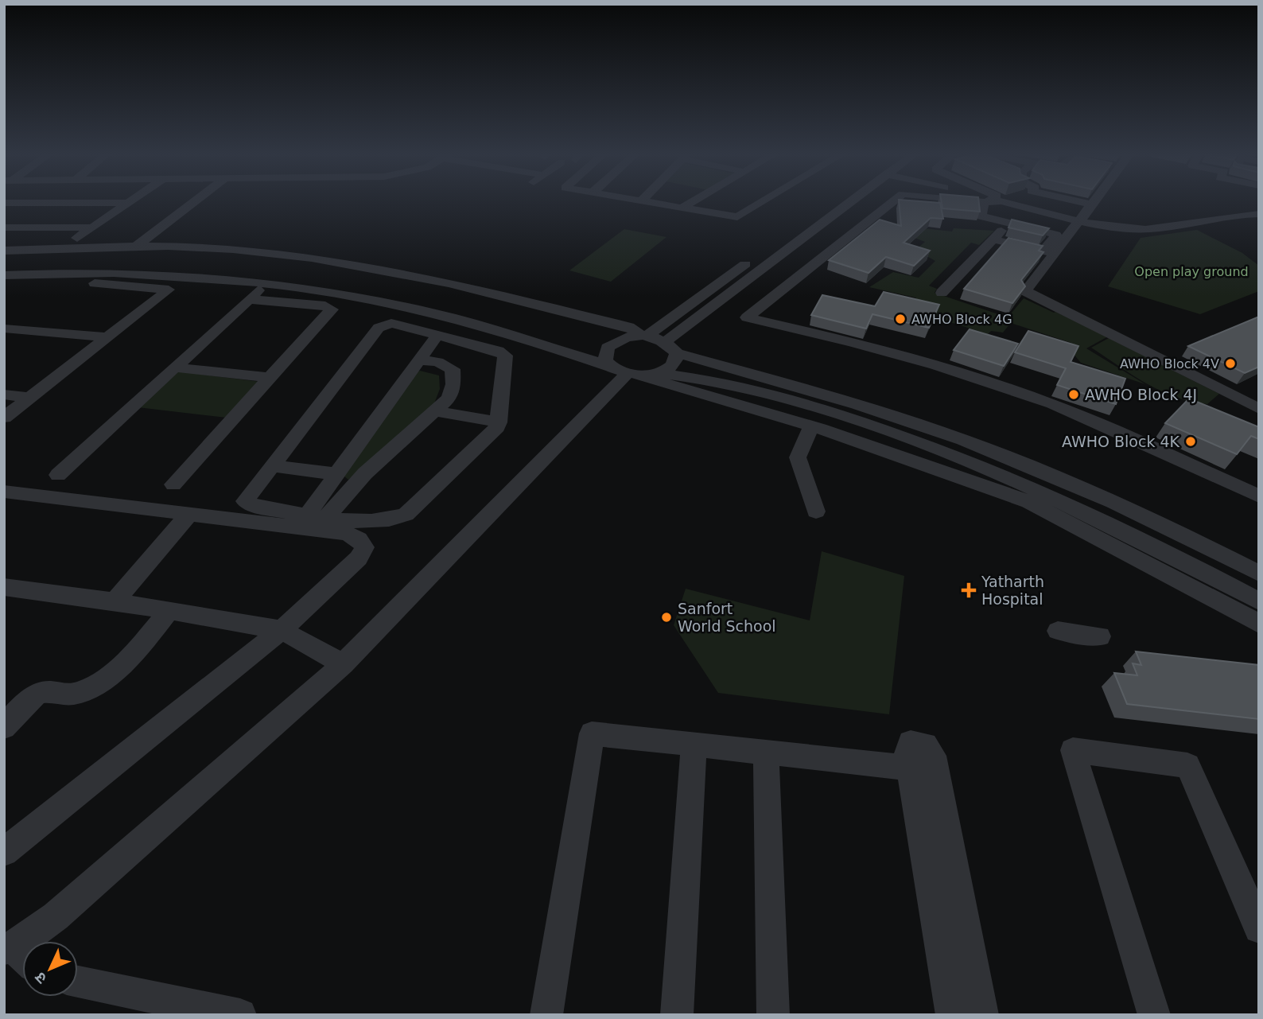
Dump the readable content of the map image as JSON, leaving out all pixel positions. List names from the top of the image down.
{
  "parks": ["Open play ground"],
  "places": {
    "other": [
      "AWHO Block 4G",
      "AWHO Block 4V",
      "AWHO Block 4J",
      "AWHO Block 4K",
      "Sanfort World School"
    ],
    "health": ["Yatharth Hospital"]
  },
  "north": "bottom left"
}
